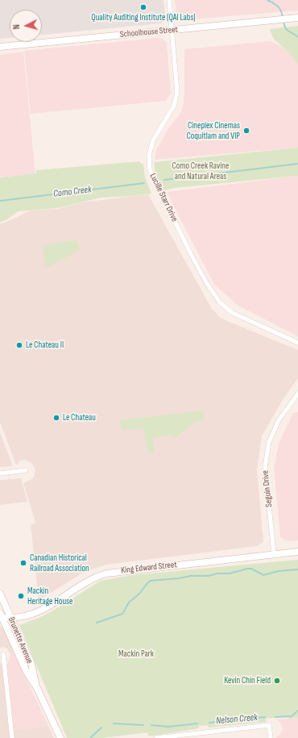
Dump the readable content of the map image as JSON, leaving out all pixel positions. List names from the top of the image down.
{
  "streets": {
    "main road": ["Schoolhouse Street", "King Edward Street", "Brunette Avenue"],
    "street": ["Lucille Starr Drive", "Seguin Drive"]
  },
  "crossings": [
    ["Schoolhouse Street", "Lucille Starr Drive"],
    ["Seguin Drive", "King Edward Street"],
    ["King Edward Street", "Brunette Avenue"]
  ],
  "water": ["Como Creek", "Nelson Creek"],
  "parks": ["Como Creek Ravine and Natural Areas", "Mackin Park"],
  "places": [
    "Quality Auditing Institute (QAI Labs)",
    "Cineplex Cinemas Coquitlam and VIP",
    "Le Chateau II",
    "Le Chateau",
    "Canadian Historical Railroad Association",
    "Mackin Heritage House",
    "Kevin Chin Field"
  ],
  "north": "left"
}
